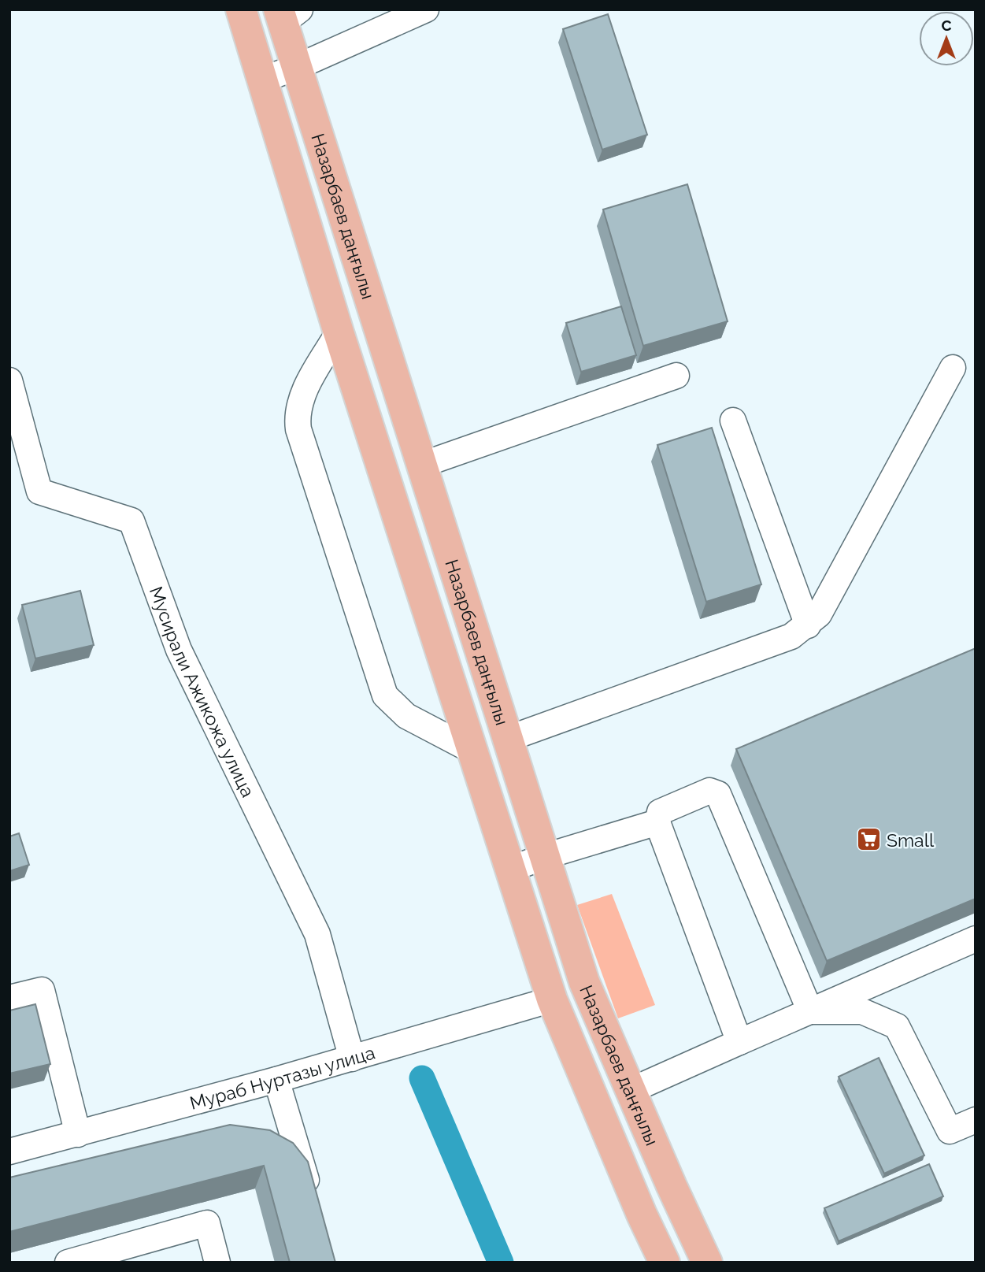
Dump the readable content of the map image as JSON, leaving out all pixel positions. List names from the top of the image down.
{
  "streets": {
    "main road": ["Назарбаев даңғылы"],
    "street": ["Мусирали Ажикожа улица", "Мураб Нуртазы улица"]
  },
  "crossings": [
    ["Назарбаев даңғылы", "Мураб Нуртазы улица"],
    ["Мусирали Ажикожа улица", "Мураб Нуртазы улица"]
  ],
  "places": {
    "supermarket": ["Small"]
  },
  "north": "top"
}
